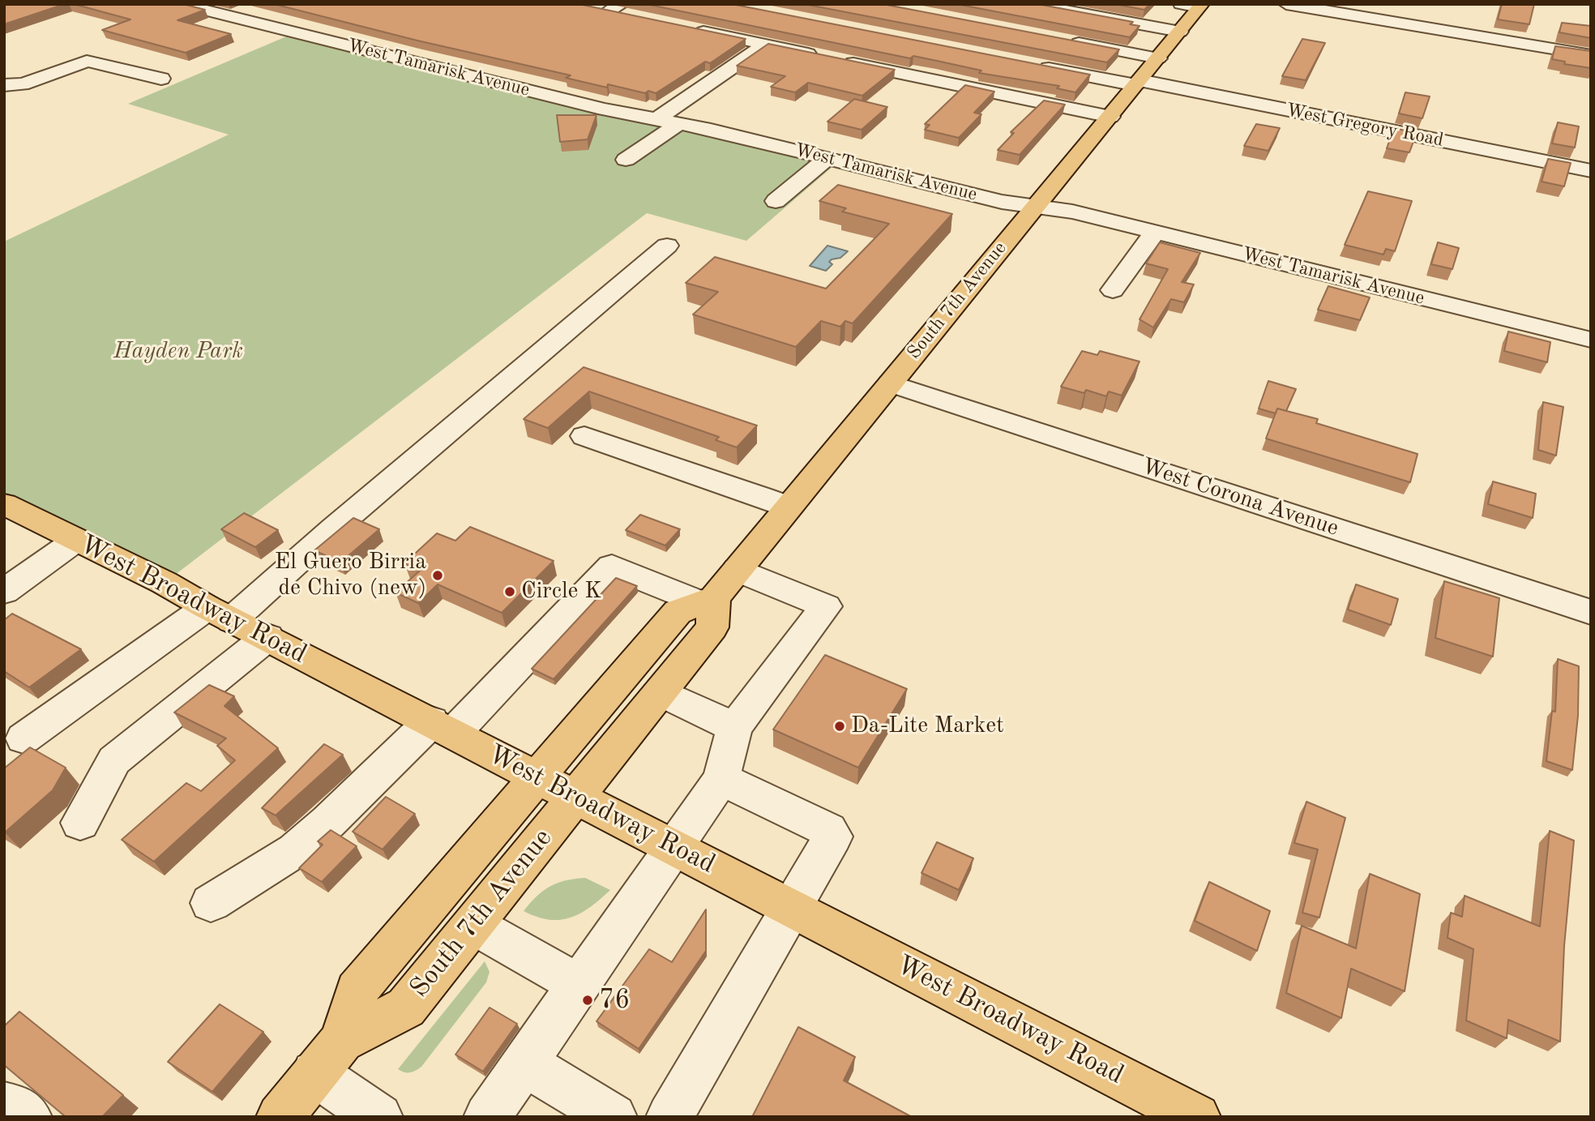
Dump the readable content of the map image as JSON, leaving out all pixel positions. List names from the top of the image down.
{
  "streets": {
    "main road": ["South 7th Avenue", "West Broadway Road"],
    "street": ["West Tamarisk Avenue", "West Gregory Road", "West Corona Avenue"]
  },
  "crossings": [
    ["West Tamarisk Avenue", "South 7th Avenue"],
    ["West Gregory Road", "South 7th Avenue"],
    ["South 7th Avenue", "West Corona Avenue"],
    ["South 7th Avenue", "West Broadway Road"]
  ],
  "parks": ["Hayden Park"],
  "places": [
    "El Guero Birria de Chivo (new)",
    "Circle K",
    "Da-Lite Market",
    "76"
  ]
}
